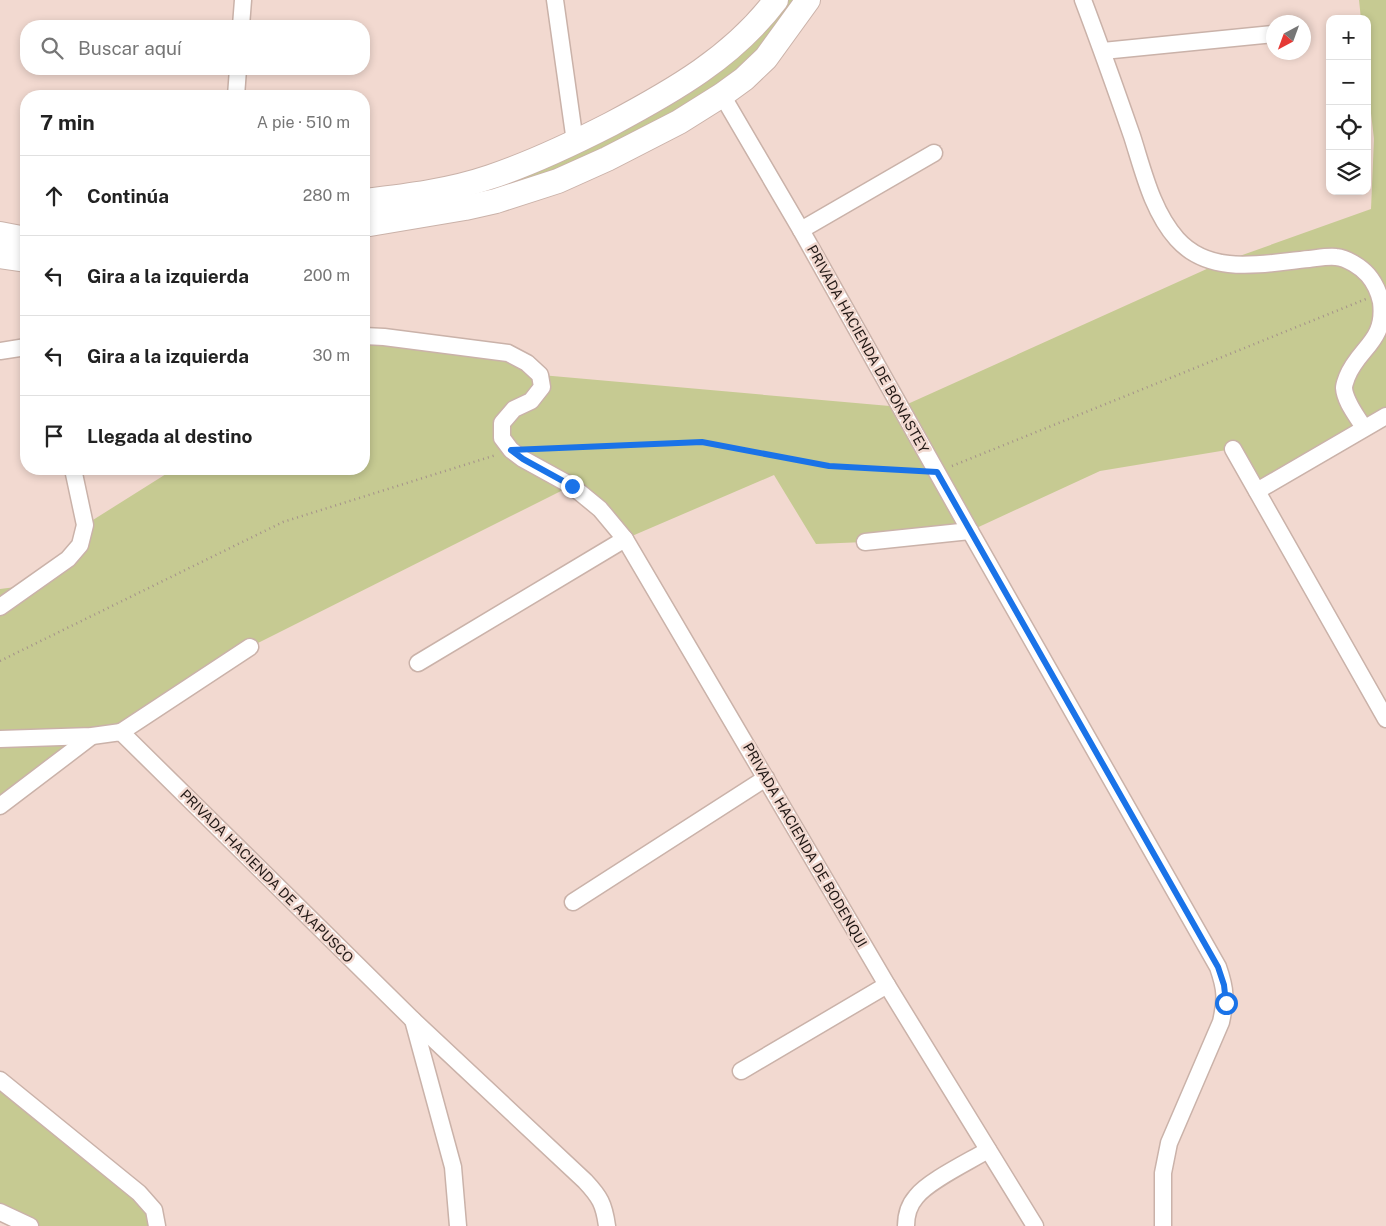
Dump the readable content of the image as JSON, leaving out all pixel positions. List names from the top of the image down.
{
  "streets": {
    "street": ["PRIVADA HACIENDA DE BONASTEY", "PRIVADA HACIENDA DE BODENQUI", "PRIVADA HACIENDA DE AXAPUSCO"]
  },
  "north": "bottom left",
  "page": {
    "map_buttons": ["+", "−"],
    "search": "Buscar aquí",
    "heading": ["7 min", "A pie · 510 m"],
    "list": [
      ["Continúa", "280 m"],
      ["Gira a la izquierda", "200 m"],
      ["Gira a la izquierda", "30 m"],
      "Llegada al destino"
    ]
  }
}
